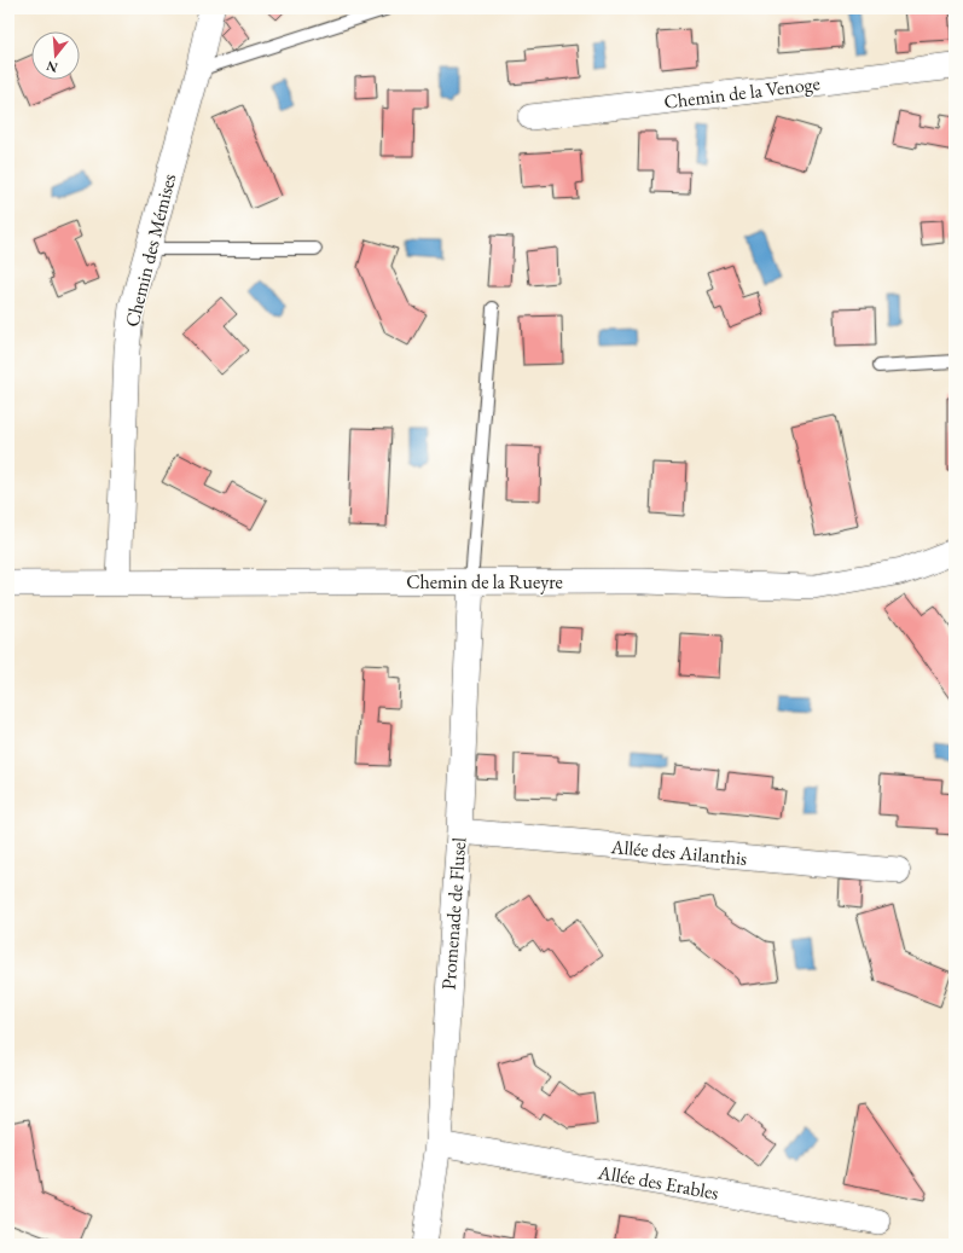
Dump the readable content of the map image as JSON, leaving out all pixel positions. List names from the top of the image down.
{
  "streets": {
    "street": [
      "Chemin de la Venoge",
      "Chemin des Mémises",
      "Chemin de la Rueyre",
      "Allée des Ailanthis",
      "Promenade de Flusel",
      "Allée des Erables"
    ]
  },
  "crossings": [
    ["Chemin des Mémises", "Chemin de la Rueyre"],
    ["Chemin de la Rueyre", "Promenade de Flusel"],
    ["Allée des Ailanthis", "Promenade de Flusel"],
    ["Promenade de Flusel", "Allée des Erables"]
  ],
  "north": "bottom"
}
